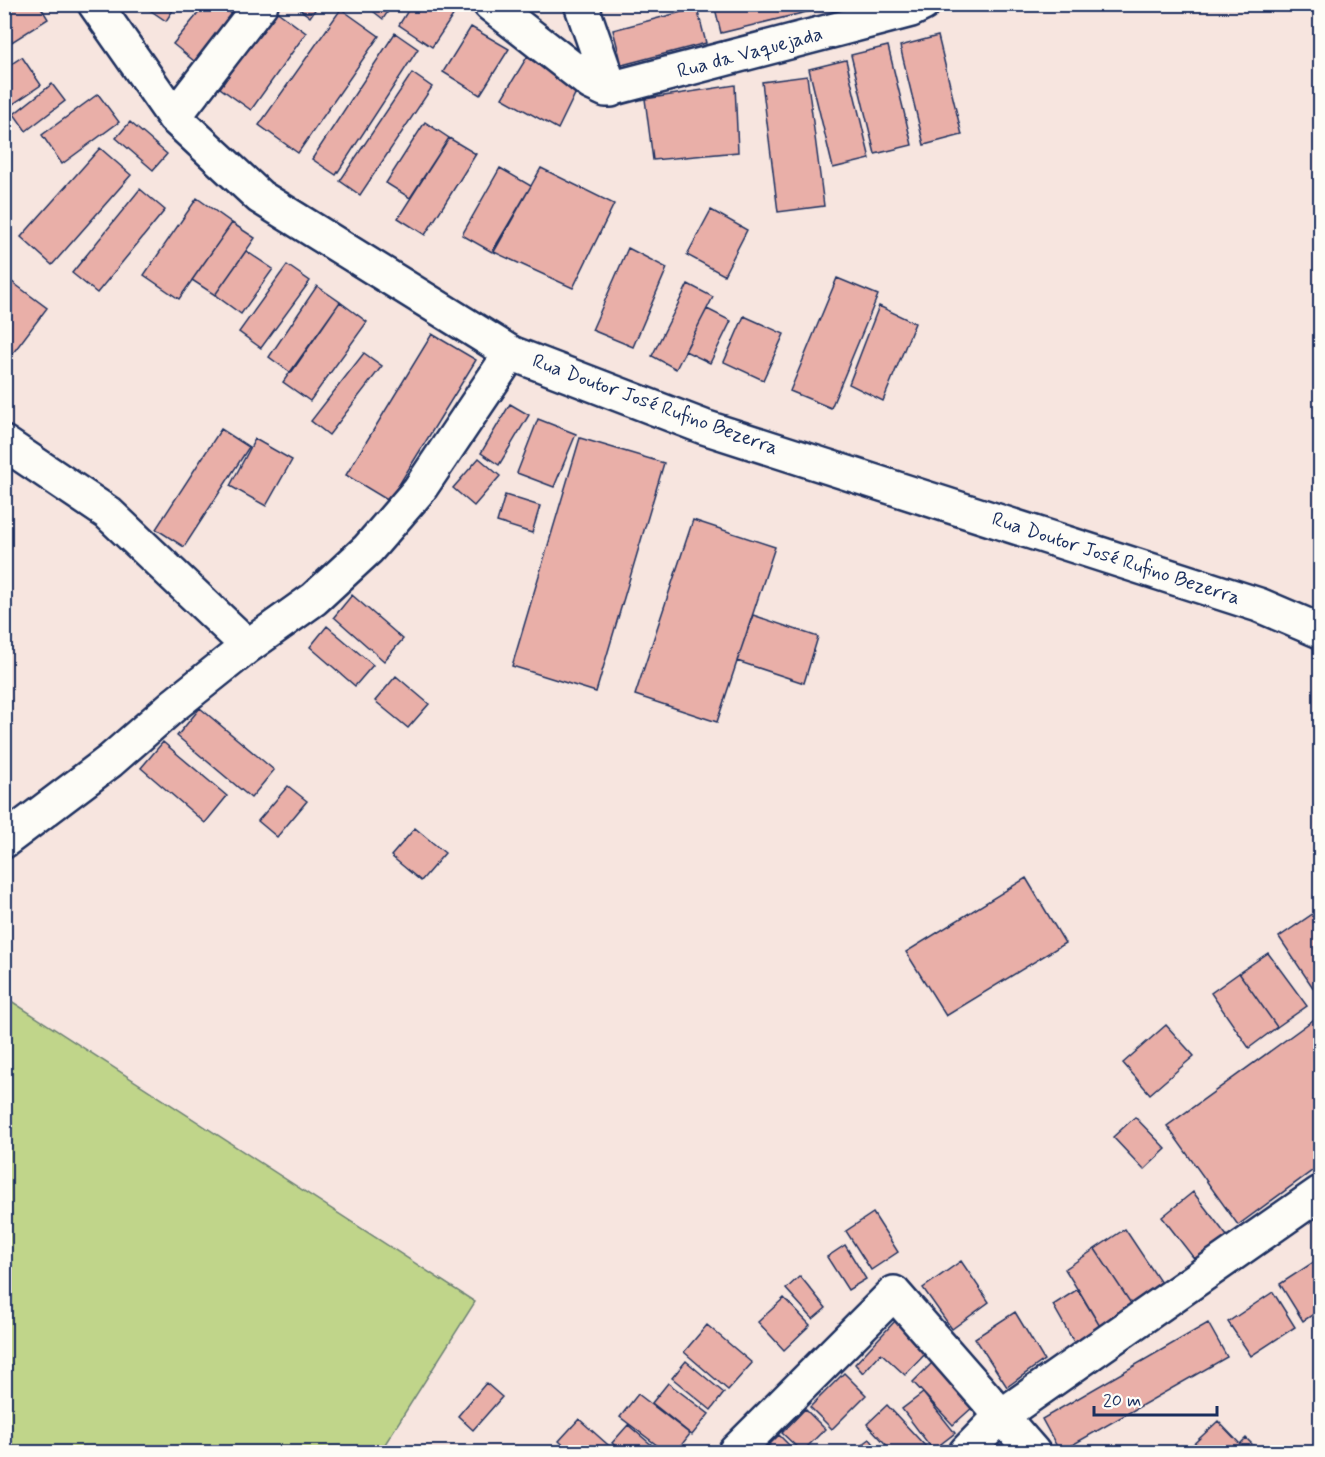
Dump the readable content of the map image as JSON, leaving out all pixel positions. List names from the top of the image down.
{
  "streets": {
    "street": ["Rua da Vaquejada", "Rua Doutor José Rufino Bezerra"]
  },
  "scale_bar": "20 m"
}
